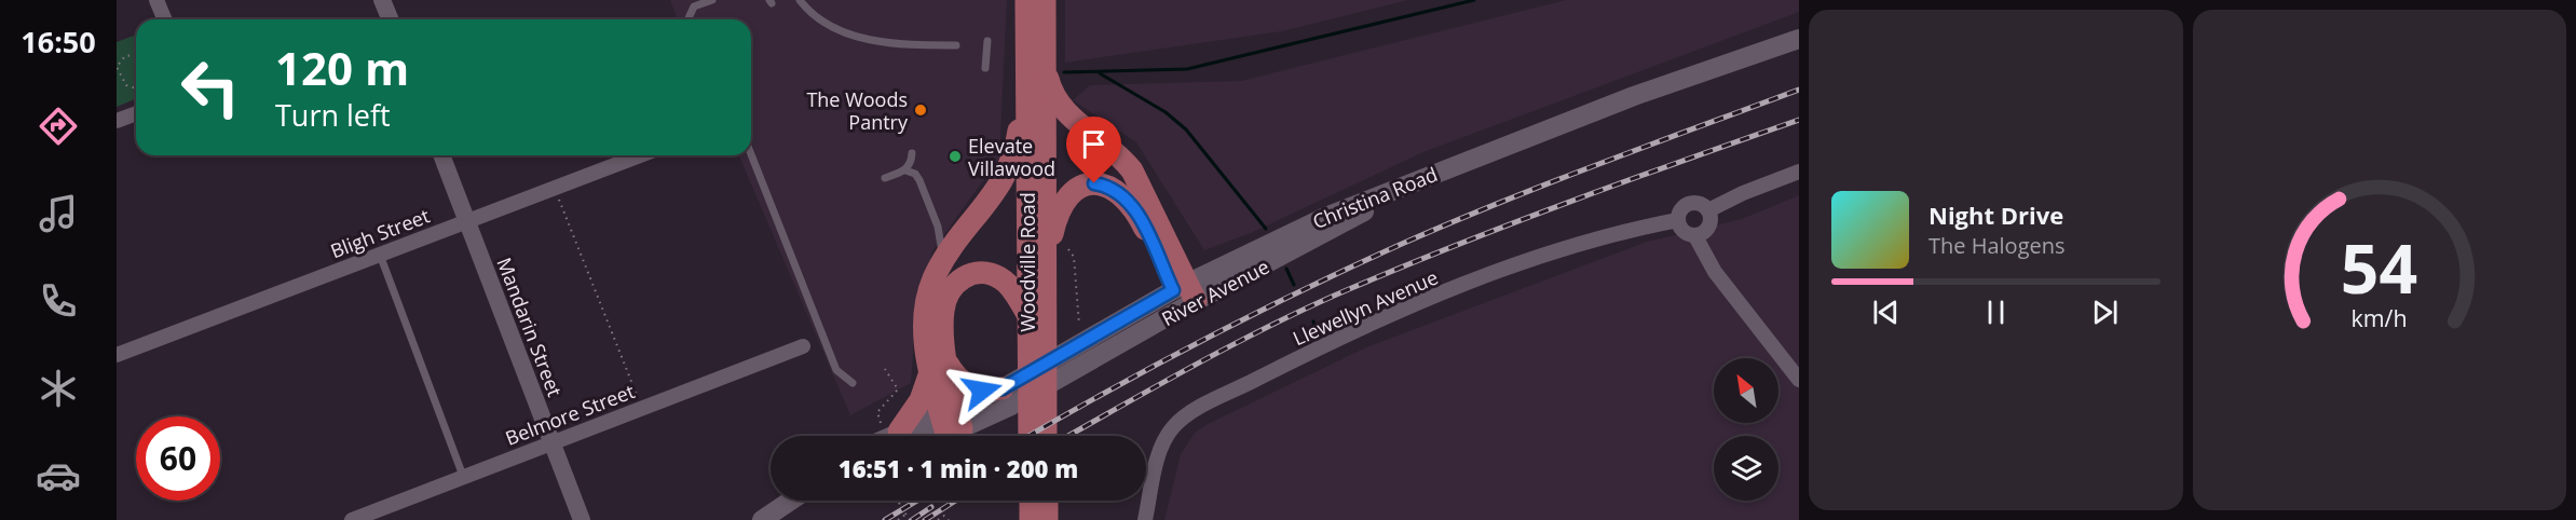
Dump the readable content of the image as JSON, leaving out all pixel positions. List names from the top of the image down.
{
  "streets": {
    "main road": ["Christina Road", "Woodville Road", "River Avenue"],
    "street": [
      "Bligh Street",
      "Llewellyn Avenue",
      "Mandarin Street",
      "Belmore Street"
    ]
  },
  "crossings": [
    ["Christina Road", "River Avenue"],
    ["Bligh Street", "Mandarin Street"],
    ["Mandarin Street", "Belmore Street"]
  ],
  "places": ["The Woods Pantry", "Elevate Villawood"],
  "north": "top left",
  "page": {
    "tabs": "16:50",
    "turn": ["120 m", "Turn left"],
    "song": ["Night Drive", "The Halogens"],
    "limit": "60",
    "trip": "16:51 · 1 min · 200 m",
    "gauge": ["54", "km/h"]
  }
}
